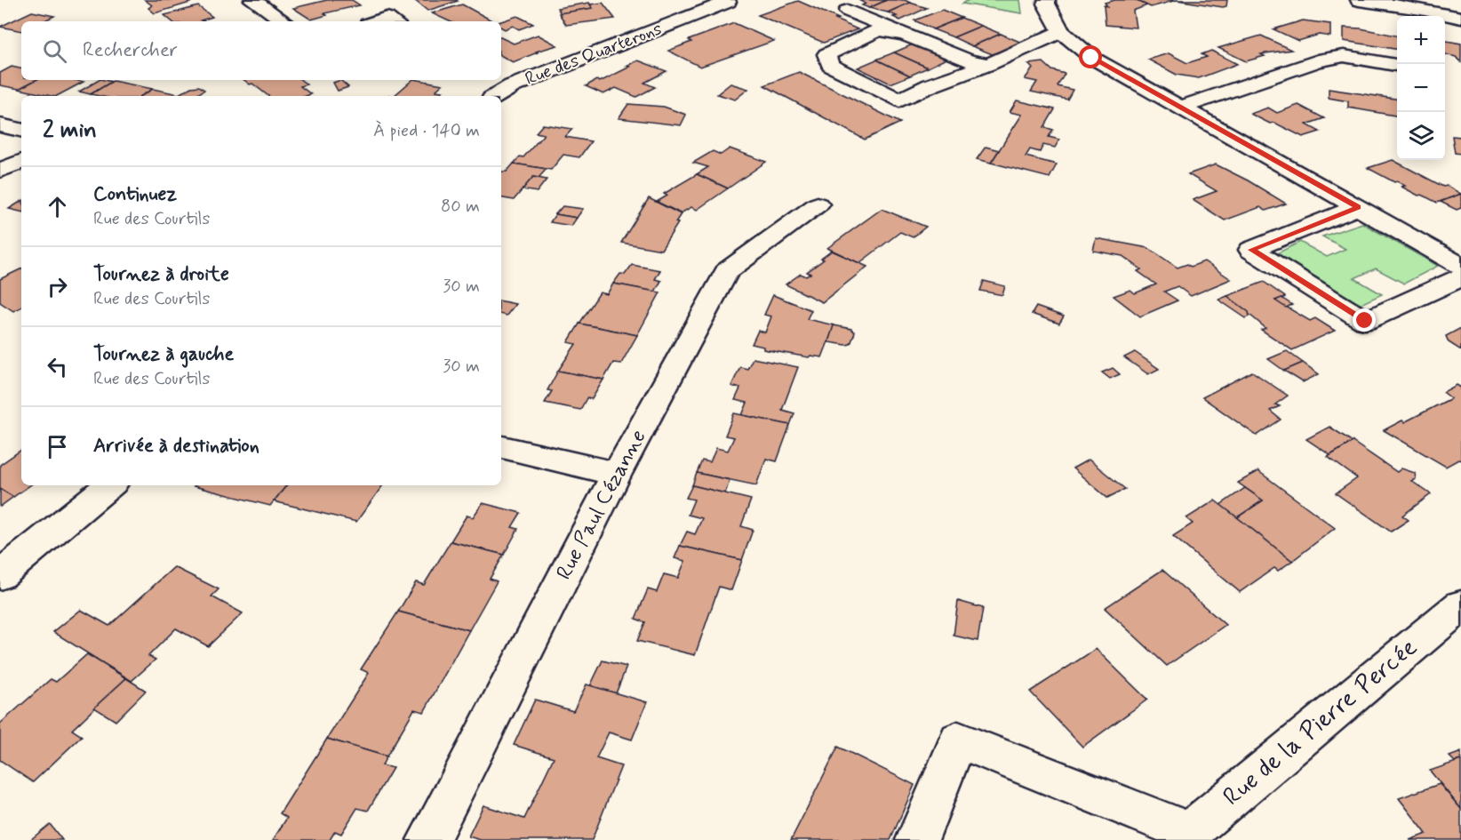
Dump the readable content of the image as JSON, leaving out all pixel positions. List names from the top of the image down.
{
  "streets": {
    "street": ["Rue des Quarterons", "Rue Paul Cézanne", "Rue de la Pierre Percée"]
  },
  "page": {
    "map_buttons": ["+", "−"],
    "search": "Rechercher",
    "heading": ["2 min", "À pied · 140 m"],
    "list": [
      ["Continuez", "Rue des Courtils", "80 m"],
      ["Tournez à droite", "Rue des Courtils", "30 m"],
      ["Tournez à gauche", "Rue des Courtils", "30 m"],
      "Arrivée à destination"
    ]
  }
}
